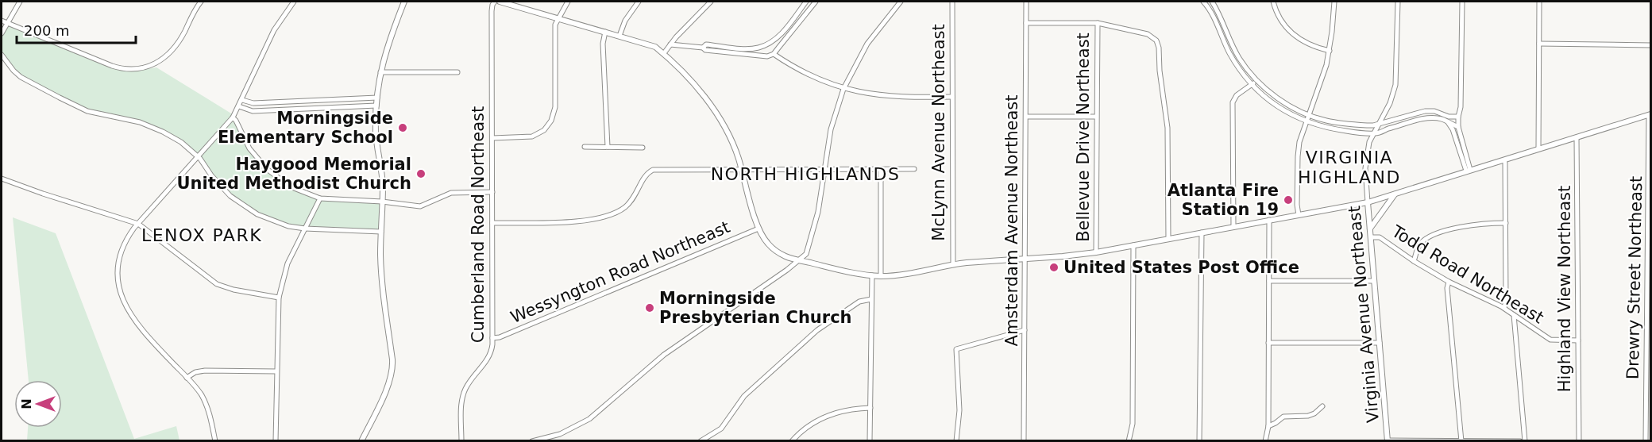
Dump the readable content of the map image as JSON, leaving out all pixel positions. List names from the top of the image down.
{
  "streets": {
    "street": [
      "McLynn Avenue Northeast",
      "Bellevue Drive Northeast",
      "Amsterdam Avenue Northeast",
      "Cumberland Road Northeast",
      "Wessyngton Road Northeast",
      "Todd Road Northeast",
      "Drewry Street Northeast",
      "Highland View Northeast",
      "Virginia Avenue Northeast"
    ]
  },
  "crossings": [
    ["Cumberland Road Northeast", "Wessyngton Road Northeast"],
    ["Todd Road Northeast", "Highland View Northeast"],
    ["Todd Road Northeast", "Virginia Avenue Northeast"]
  ],
  "districts": ["VIRGINIA HIGHLAND", "NORTH HIGHLANDS", "LENOX PARK"],
  "places": [
    "Morningside Elementary School",
    "Haygood Memorial United Methodist Church",
    "Atlanta Fire Station 19",
    "United States Post Office",
    "Morningside Presbyterian Church"
  ],
  "scale_bar": "200 m",
  "north": "left"
}
